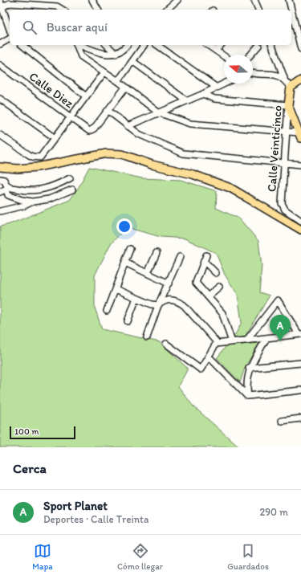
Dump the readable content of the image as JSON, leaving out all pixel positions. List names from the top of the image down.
{
  "streets": {
    "main road": ["Calle Veinticinco"],
    "street": ["Calle Diez"]
  },
  "scale_bar": "100 m",
  "north": "left",
  "page": {
    "search": "Buscar aquí",
    "pins": "A",
    "scale": "100 m",
    "heading": "Cerca",
    "list": [
      {
        "mark": "A",
        "name": "Sport Planet",
        "note": "Deportes · Calle Treinta",
        "value": "290 m"
      }
    ],
    "nav": ["Mapa", "Cómo llegar", "Guardados"]
  }
}
